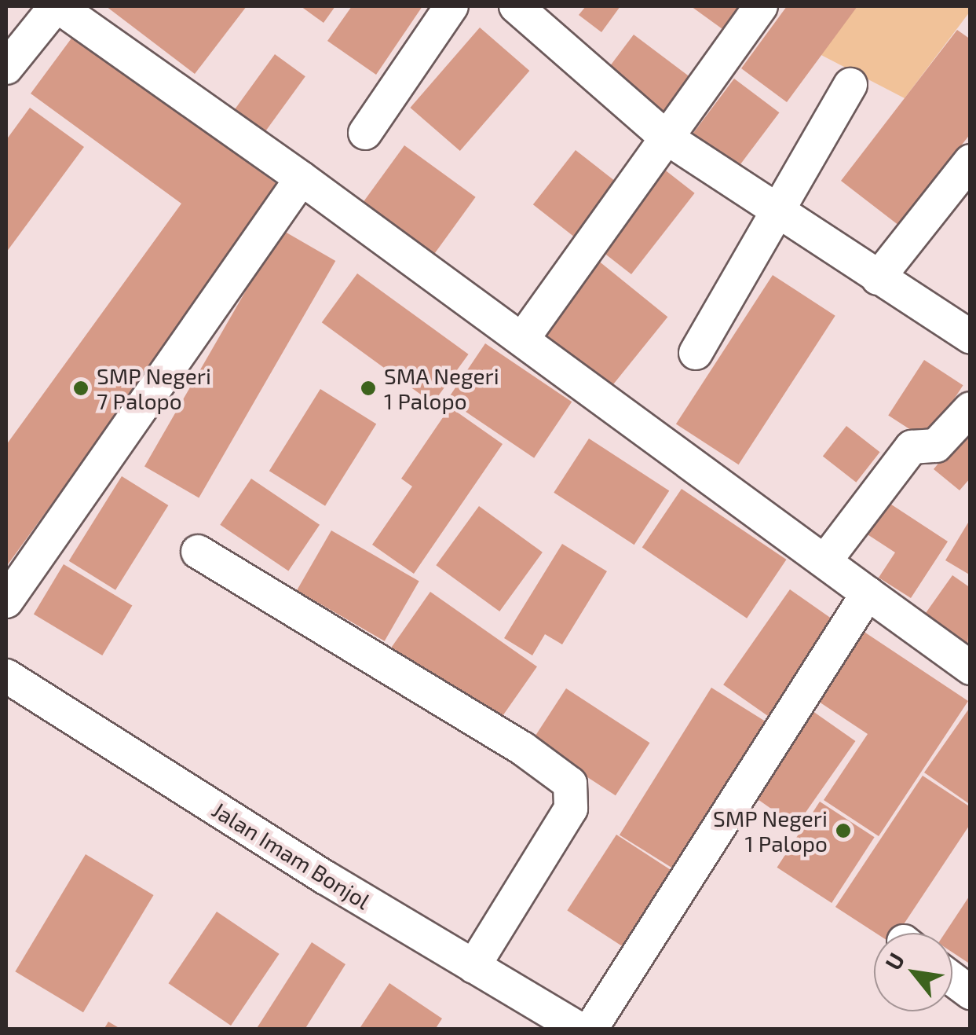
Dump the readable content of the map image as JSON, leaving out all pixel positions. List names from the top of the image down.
{
  "streets": {
    "street": ["Jalan Imam Bonjol"]
  },
  "places": ["SMP Negeri 7 Palopo", "SMA Negeri 1 Palopo", "SMP Negeri 1 Palopo"],
  "north": "top left"
}
